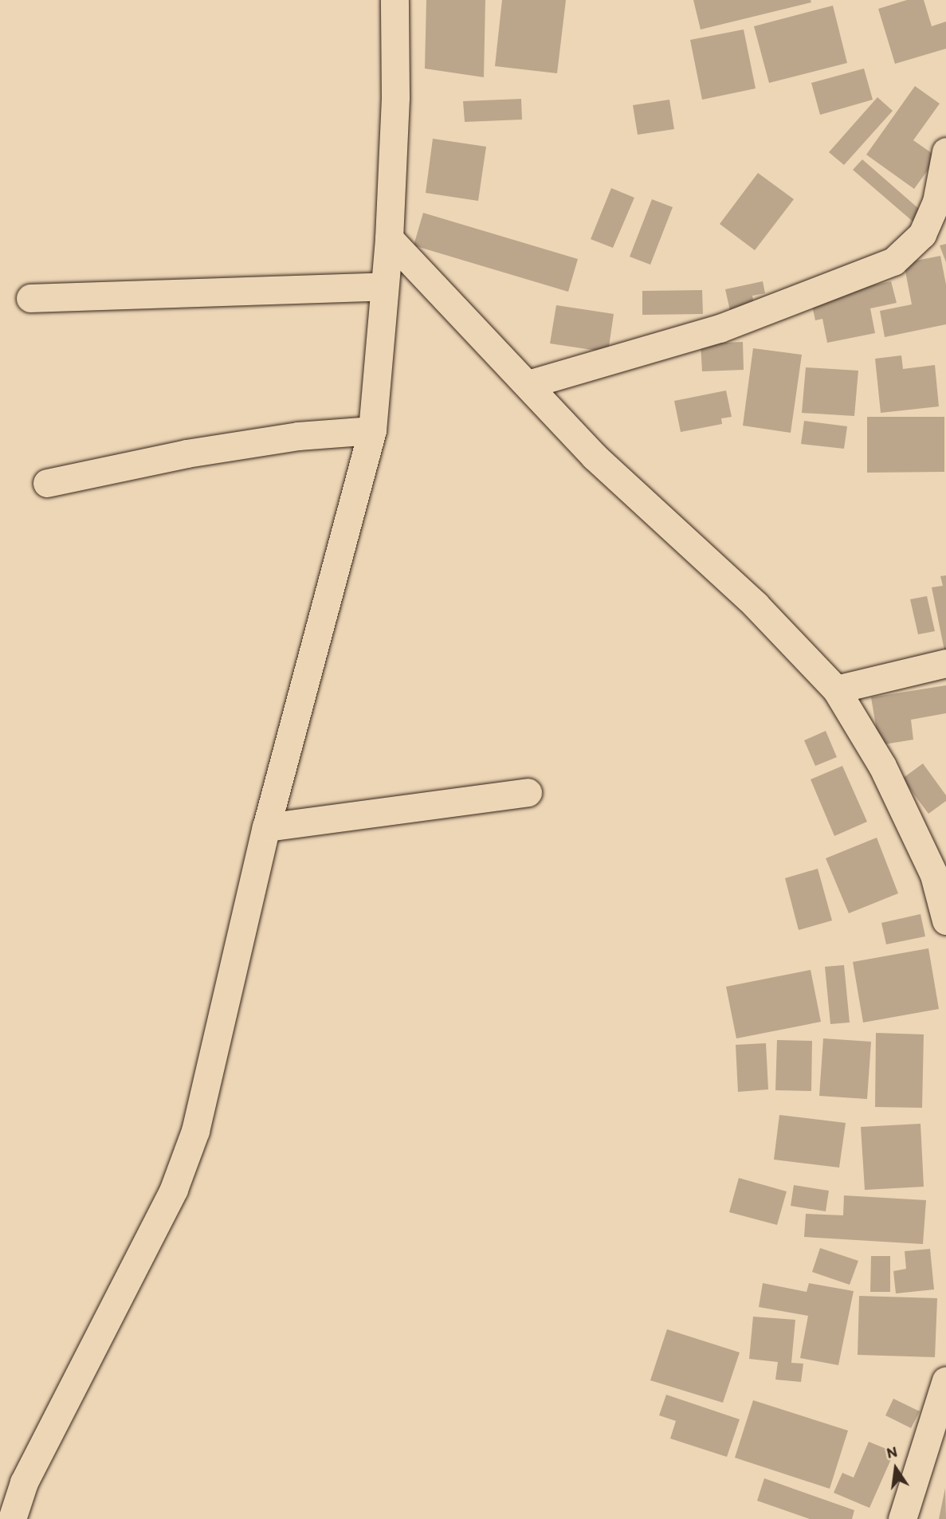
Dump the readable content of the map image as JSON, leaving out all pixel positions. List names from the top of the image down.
{
  "north": "top"
}
